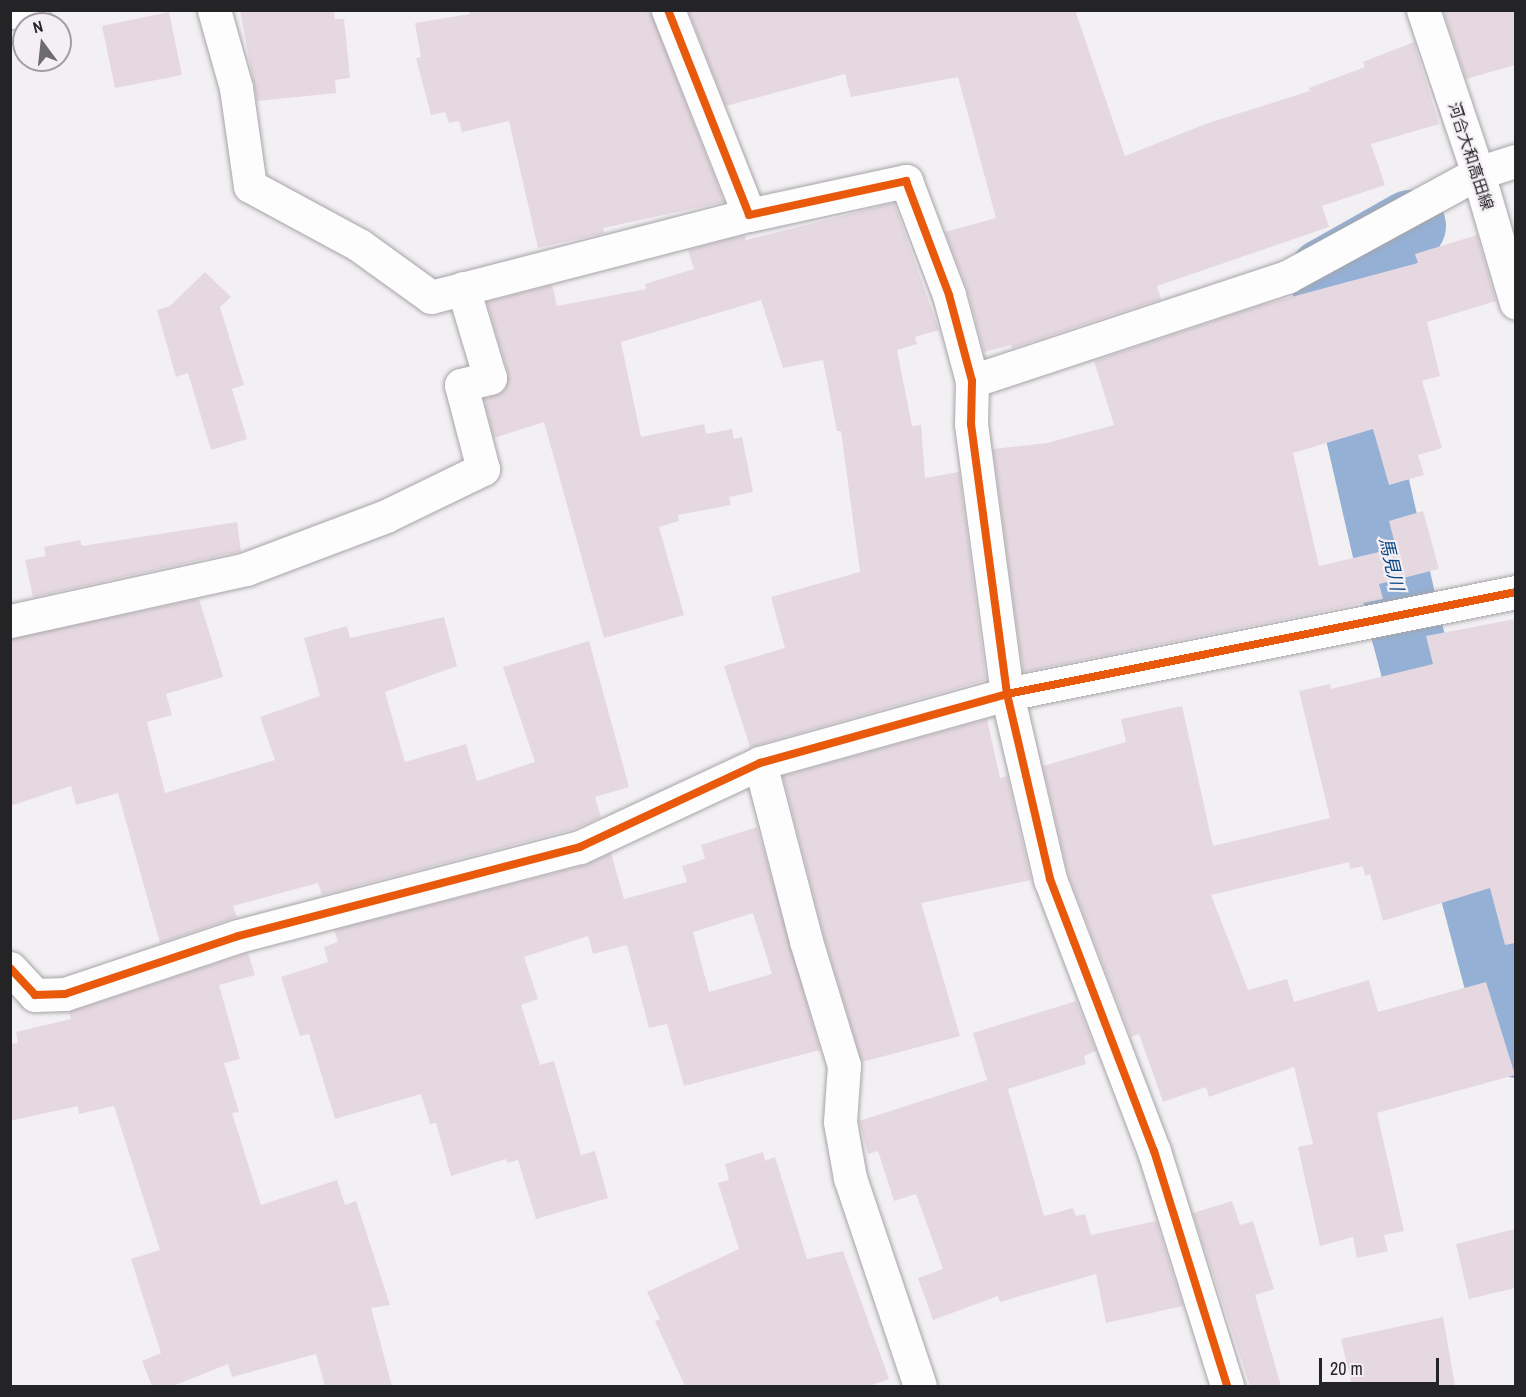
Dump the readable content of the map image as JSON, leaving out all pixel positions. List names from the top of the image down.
{
  "streets": {
    "street": ["河合大和高田線"]
  },
  "water": ["馬見川"],
  "scale_bar": "20 m",
  "north": "top"
}
